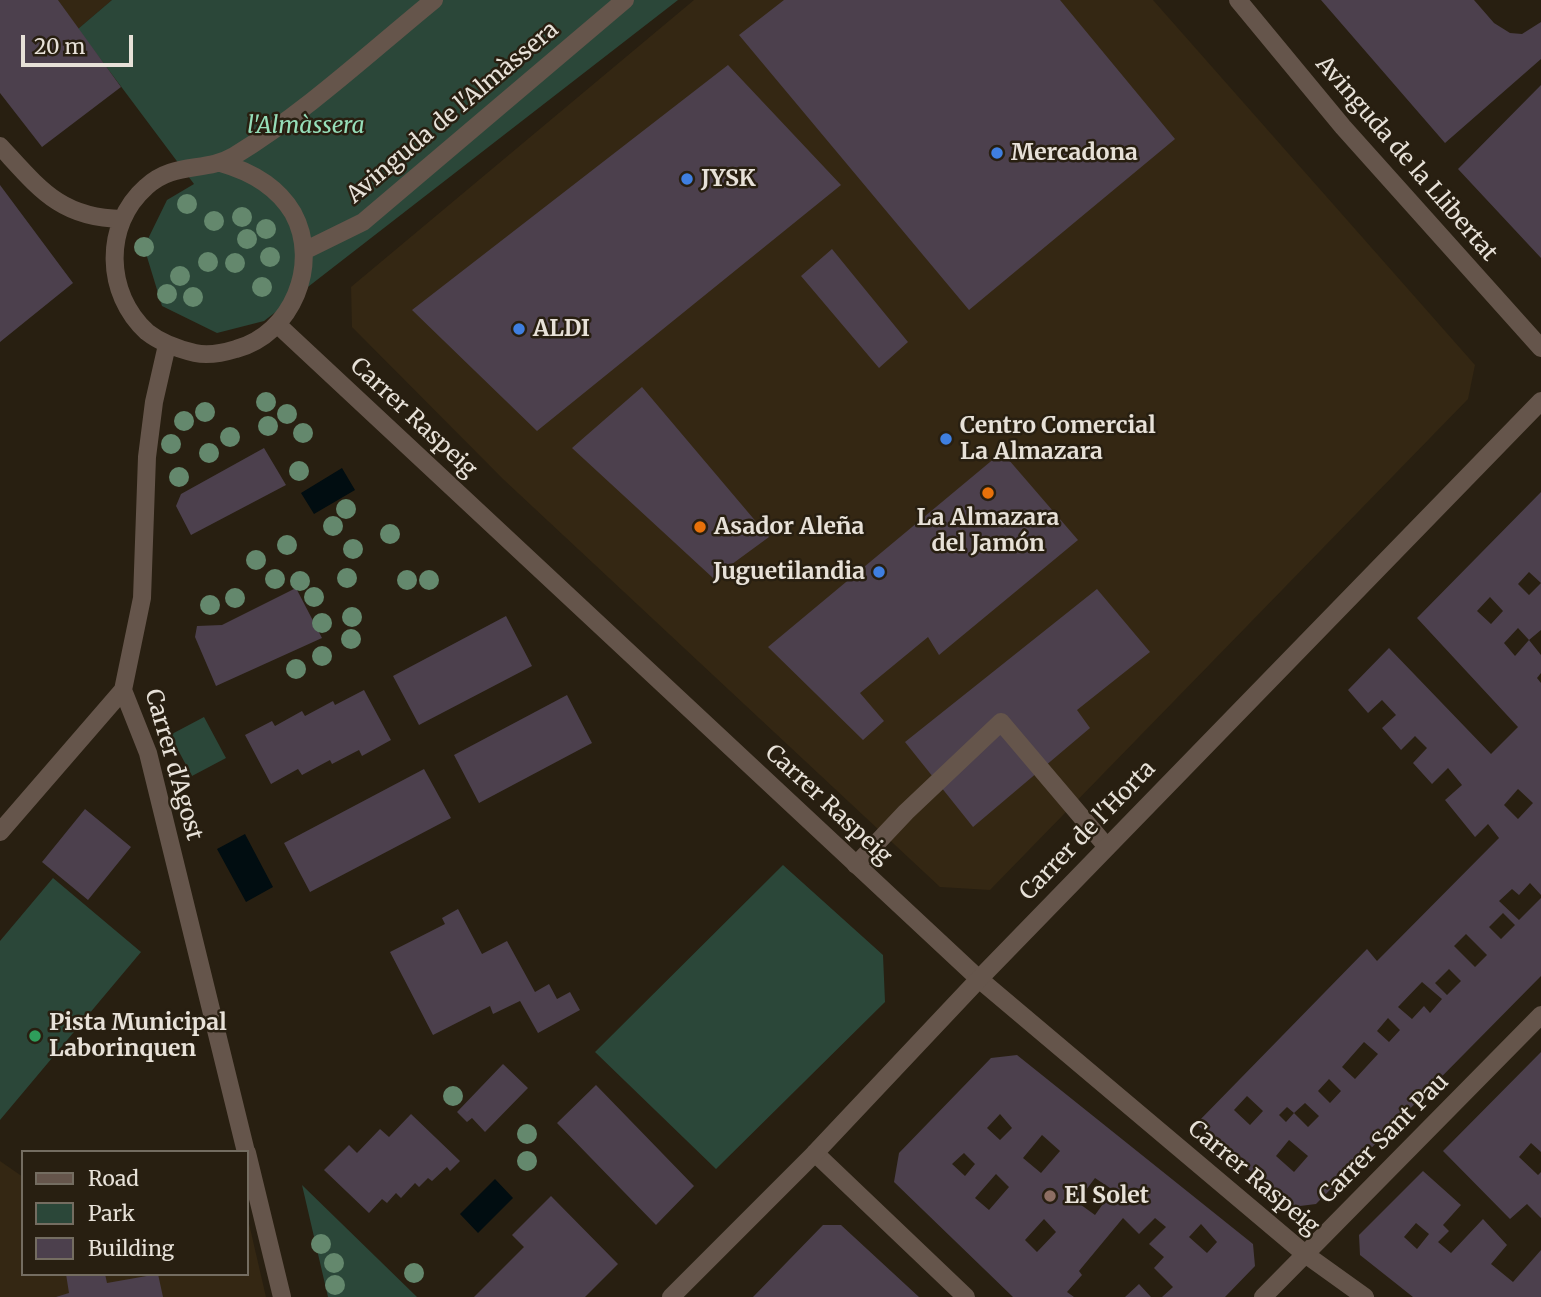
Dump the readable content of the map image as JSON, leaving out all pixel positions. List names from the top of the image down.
{
  "streets": {
    "street": [
      "Avinguda de l'Almàssera",
      "Avinguda de la Llibertat",
      "Carrer Raspeig",
      "Carrer d'Agost",
      "Carrer de l'Horta",
      "Carrer Sant Pau"
    ]
  },
  "crossings": [
    ["Avinguda de l'Almàssera", "Carrer Raspeig"],
    ["Avinguda de l'Almàssera", "Carrer d'Agost"],
    ["Carrer Raspeig", "Carrer d'Agost"],
    ["Carrer Raspeig", "Carrer de l'Horta"],
    ["Carrer Raspeig", "Carrer Sant Pau"]
  ],
  "parks": ["l'Almàssera"],
  "places": [
    "Mercadona",
    "JYSK",
    "ALDI",
    "Centro Comercial La Almazara",
    "La Almazara del Jamón",
    "Asador Aleña",
    "Juguetilandia",
    "Pista Municipal Laborinquen",
    "El Solet"
  ],
  "legend": ["Road", "Park", "Building"],
  "scale_bar": "20 m"
}
